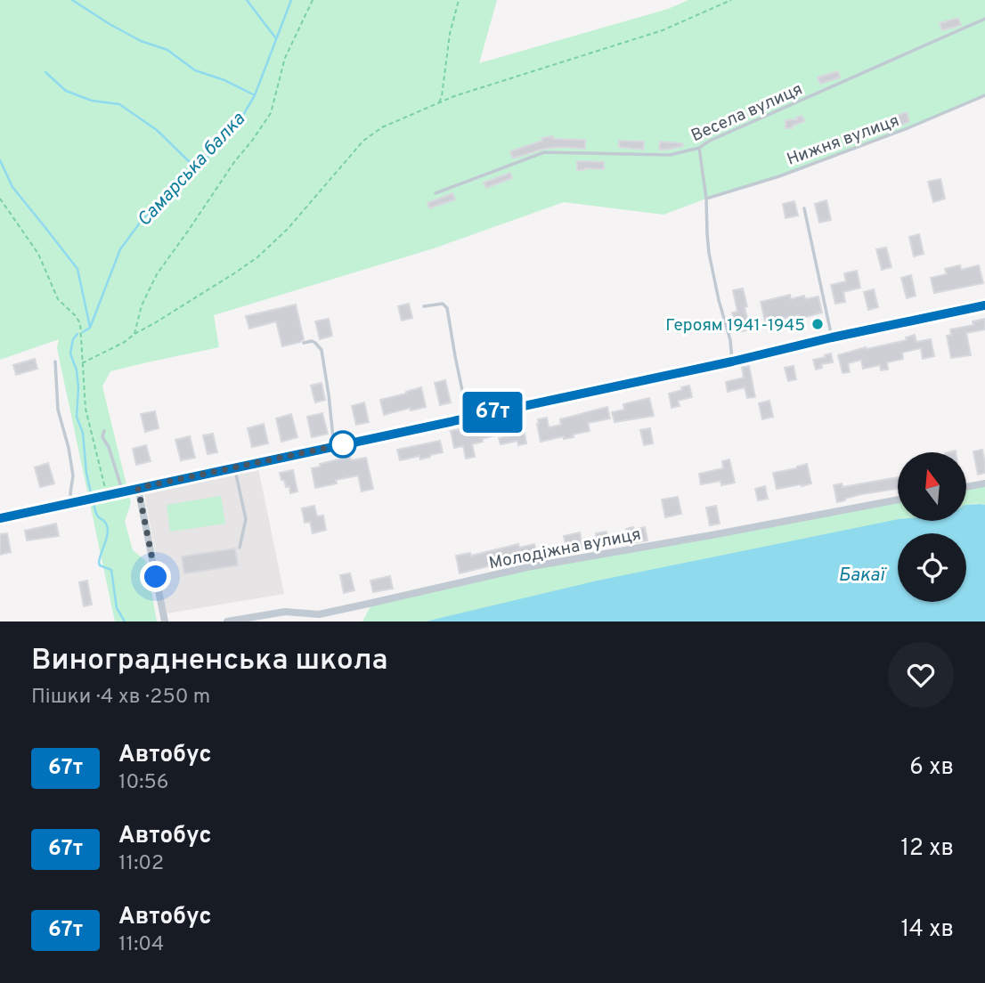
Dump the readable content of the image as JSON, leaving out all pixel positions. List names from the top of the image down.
{
  "streets": {
    "street": ["Молодіжна вулиця"],
    "lane": ["Весела вулиця", "Нижня вулиця"]
  },
  "water": ["Самарська балка", "Бакаї"],
  "places": ["Героям 1941-1945"],
  "lines": ["bus line 67т"],
  "north": "top",
  "page": {
    "on_map": "67т",
    "heading": ["Виноградненська школа", "Пішки · 4 хв · 250 m"],
    "list": [
      {
        "mark": "67т",
        "name": "Автобус",
        "note": "10:56",
        "value": "6 хв"
      },
      {
        "mark": "67т",
        "name": "Автобус",
        "note": "11:02",
        "value": "12 хв"
      },
      {
        "mark": "67т",
        "name": "Автобус",
        "note": "11:04",
        "value": "14 хв"
      }
    ]
  }
}
